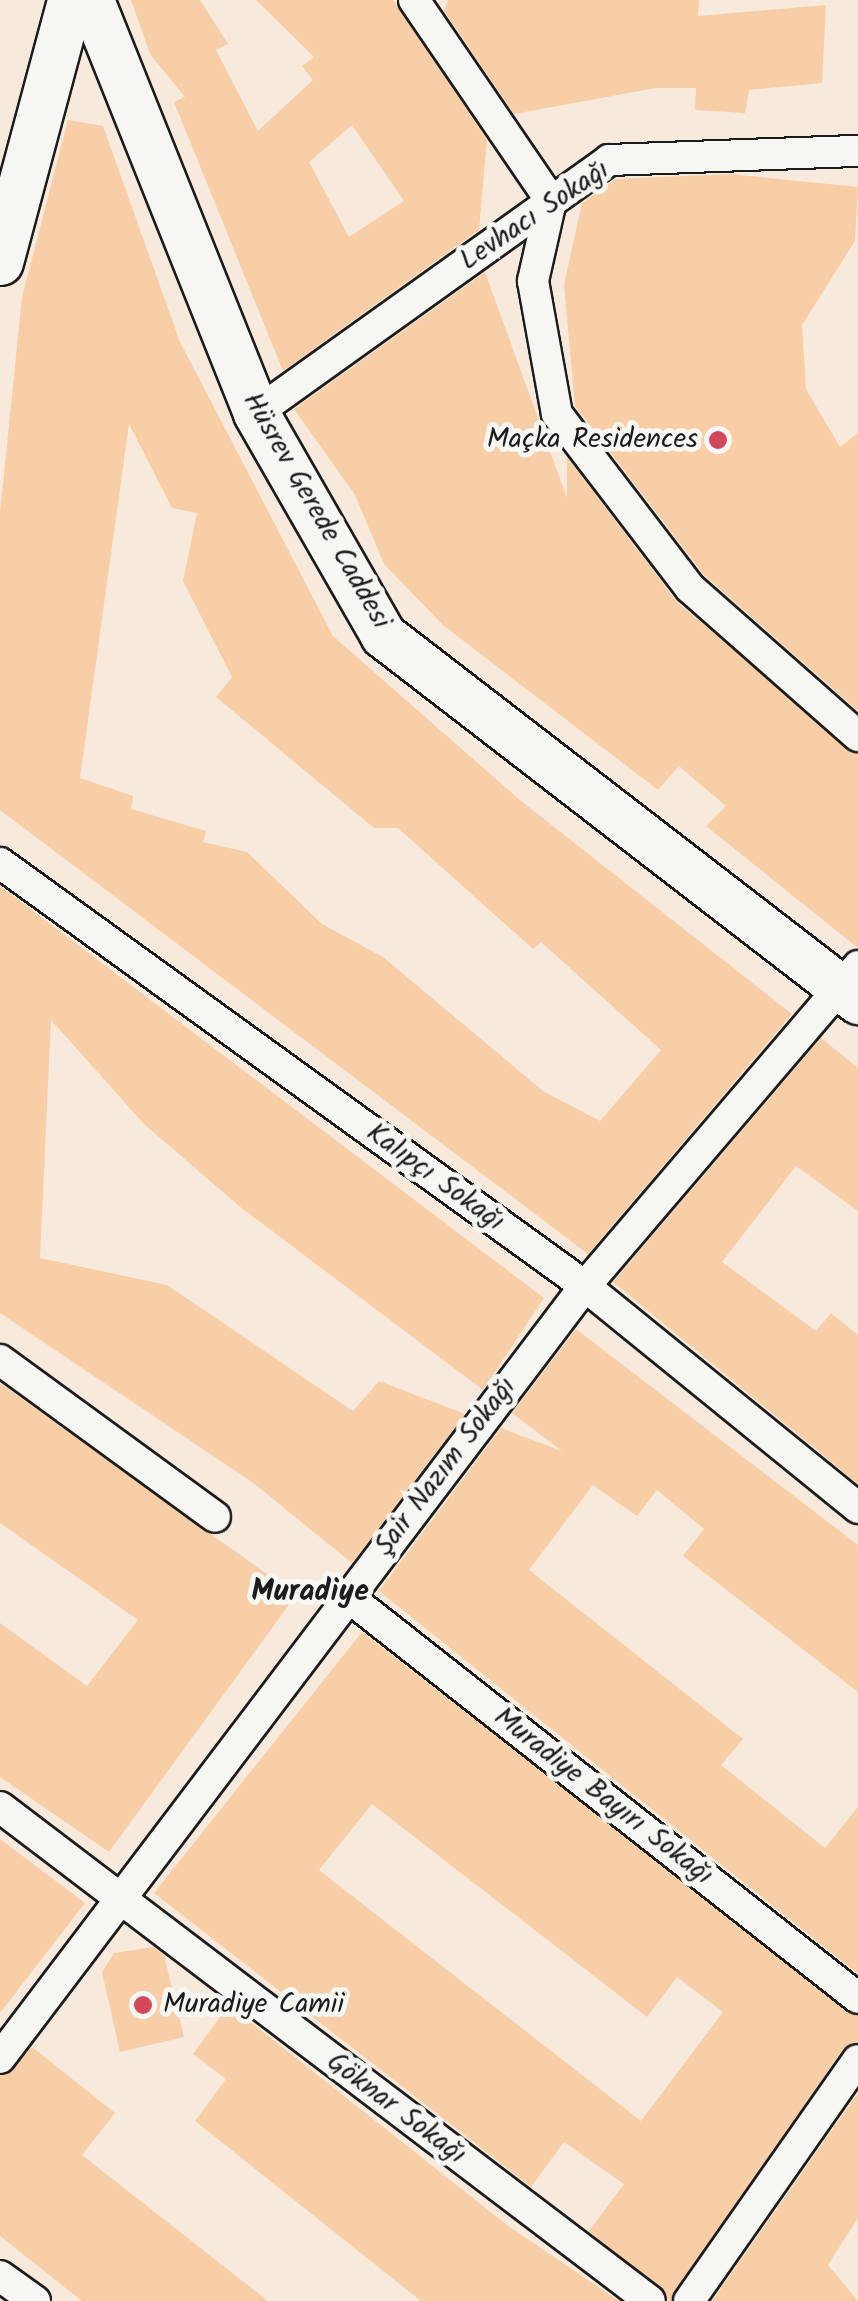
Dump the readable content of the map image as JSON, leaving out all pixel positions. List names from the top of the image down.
{
  "streets": {
    "street": [
      "Levhacı Sokağı",
      "Hüsrev Gerede Caddesi",
      "Kalıpçı Sokağı",
      "Şair Nazım Sokağı",
      "Muradiye Bayırı Sokağı",
      "Göknar Sokağı"
    ]
  },
  "crossings": [
    ["Levhacı Sokağı", "Hüsrev Gerede Caddesi"],
    ["Hüsrev Gerede Caddesi", "Şair Nazım Sokağı"],
    ["Kalıpçı Sokağı", "Şair Nazım Sokağı"],
    ["Şair Nazım Sokağı", "Muradiye Bayırı Sokağı"],
    ["Şair Nazım Sokağı", "Göknar Sokağı"]
  ],
  "districts": ["Muradiye"],
  "places": ["Maçka Residences", "Muradiye Camii"]
}
